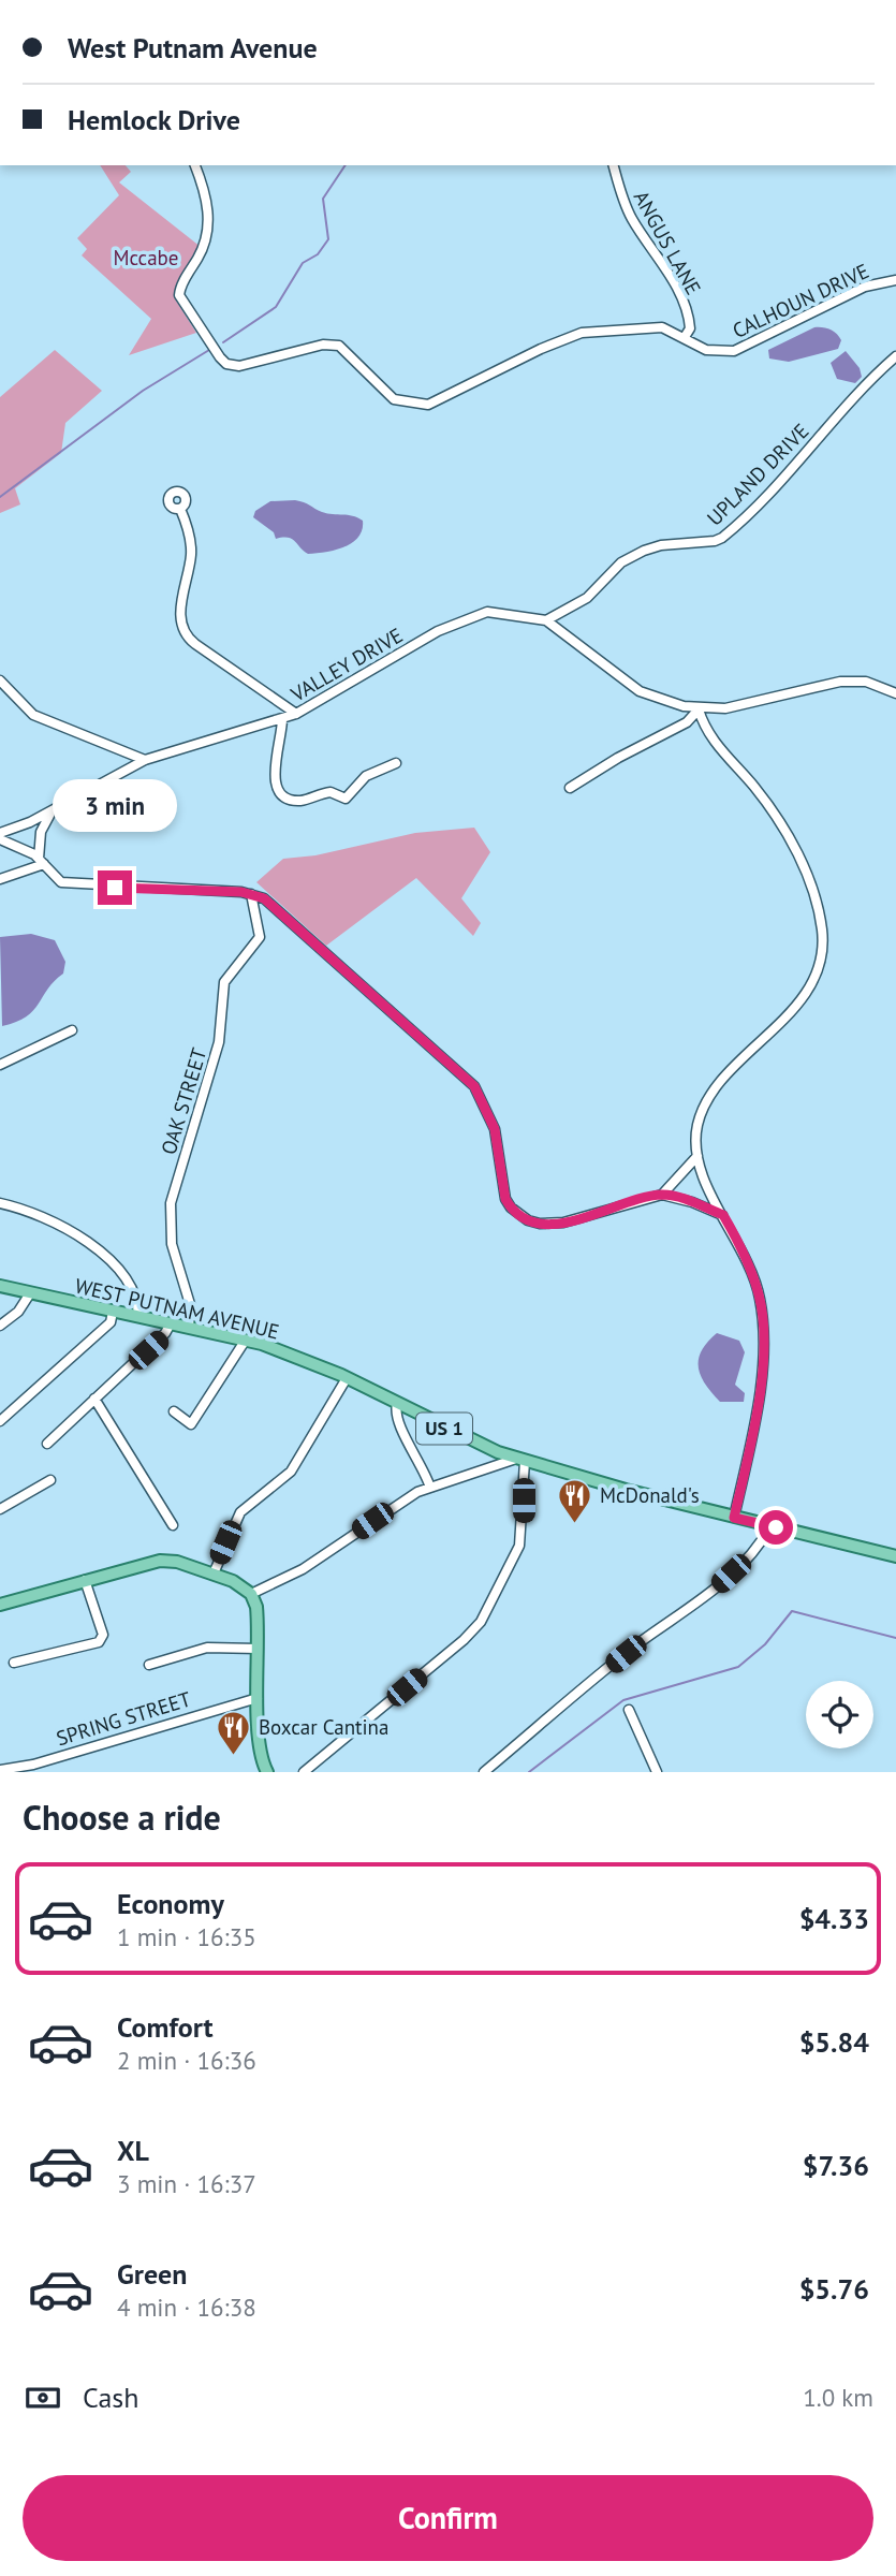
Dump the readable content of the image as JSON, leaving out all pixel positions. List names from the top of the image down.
{
  "streets": {
    "main road": ["WEST PUTNAM AVENUE", "US 1"],
    "street": [
      "ANGUS LANE",
      "CALHOUN DRIVE",
      "UPLAND DRIVE",
      "VALLEY DRIVE",
      "OAK STREET",
      "SPRING STREET"
    ]
  },
  "crossings": [
    ["ANGUS LANE", "CALHOUN DRIVE"],
    ["UPLAND DRIVE", "VALLEY DRIVE"],
    ["OAK STREET", "WEST PUTNAM AVENUE"]
  ],
  "parks": ["Mccabe"],
  "places": {
    "restaurant": ["McDonald's", "Boxcar Cantina"]
  },
  "page": {
    "banner": ["West Putnam Avenue", "Hemlock Drive"],
    "bubble": "3 min",
    "heading": "Choose a ride",
    "list": [
      {
        "name": "Economy",
        "note": "1 min · 16:35",
        "value": "$4.33"
      },
      {
        "name": "Comfort",
        "note": "2 min · 16:36",
        "value": "$5.84"
      },
      {
        "name": "XL",
        "note": "3 min · 16:37",
        "value": "$7.36"
      },
      {
        "name": "Green",
        "note": "4 min · 16:38",
        "value": "$5.76"
      }
    ],
    "pay": ["Cash", "1.0 km"],
    "buttons": "Confirm"
  }
}
